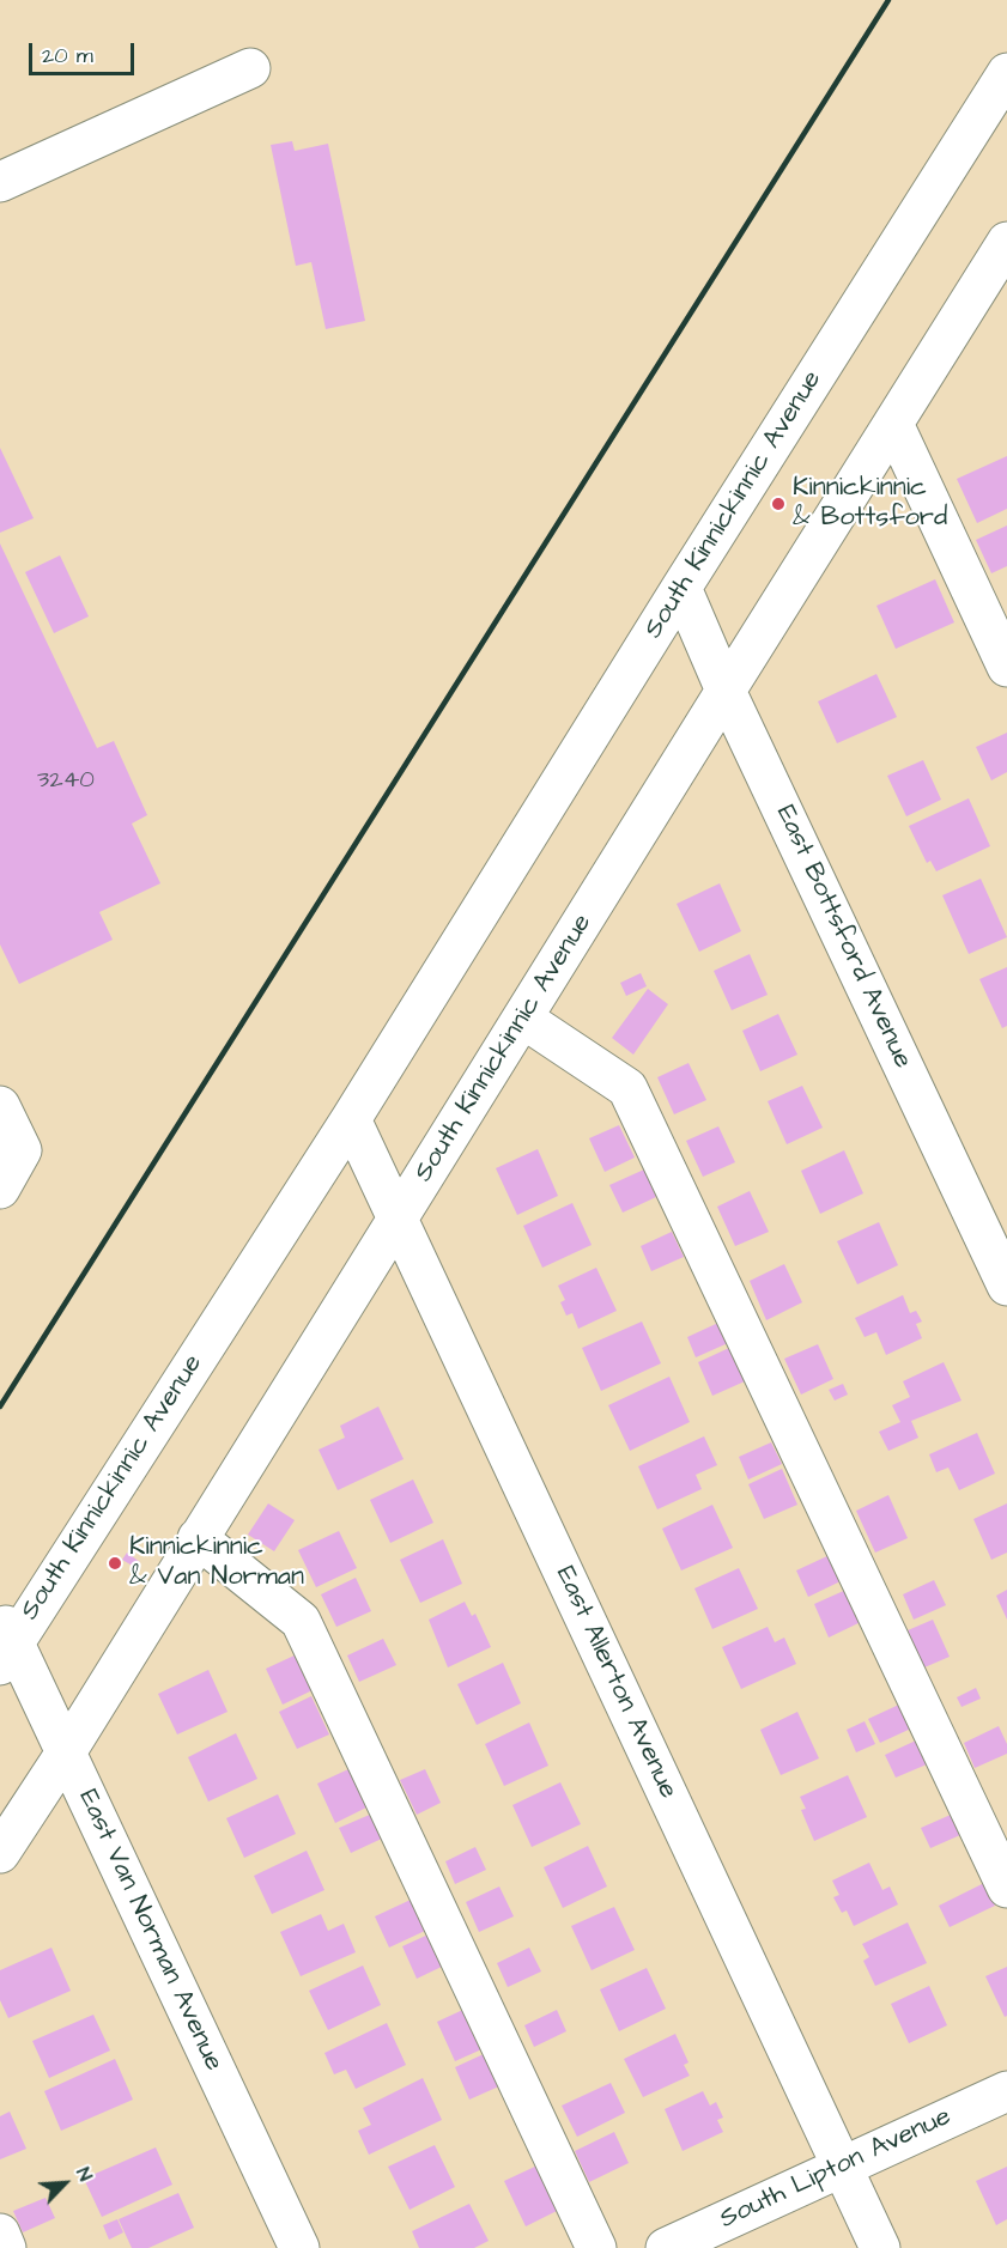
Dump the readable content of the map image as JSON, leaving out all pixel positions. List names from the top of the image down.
{
  "streets": {
    "street": [
      "South Kinnickinnic Avenue",
      "East Bottsford Avenue",
      "East Allerton Avenue",
      "East Van Norman Avenue",
      "South Lipton Avenue"
    ]
  },
  "crossings": [
    ["South Kinnickinnic Avenue", "East Bottsford Avenue"],
    ["South Kinnickinnic Avenue", "East Allerton Avenue"],
    ["South Kinnickinnic Avenue", "East Van Norman Avenue"],
    ["East Allerton Avenue", "South Lipton Avenue"]
  ],
  "places": ["Kinnickinnic & Bottsford", "Kinnickinnic & Van Norman"],
  "house_numbers": ["3240"],
  "scale_bar": "20 m",
  "north": "top right"
}
